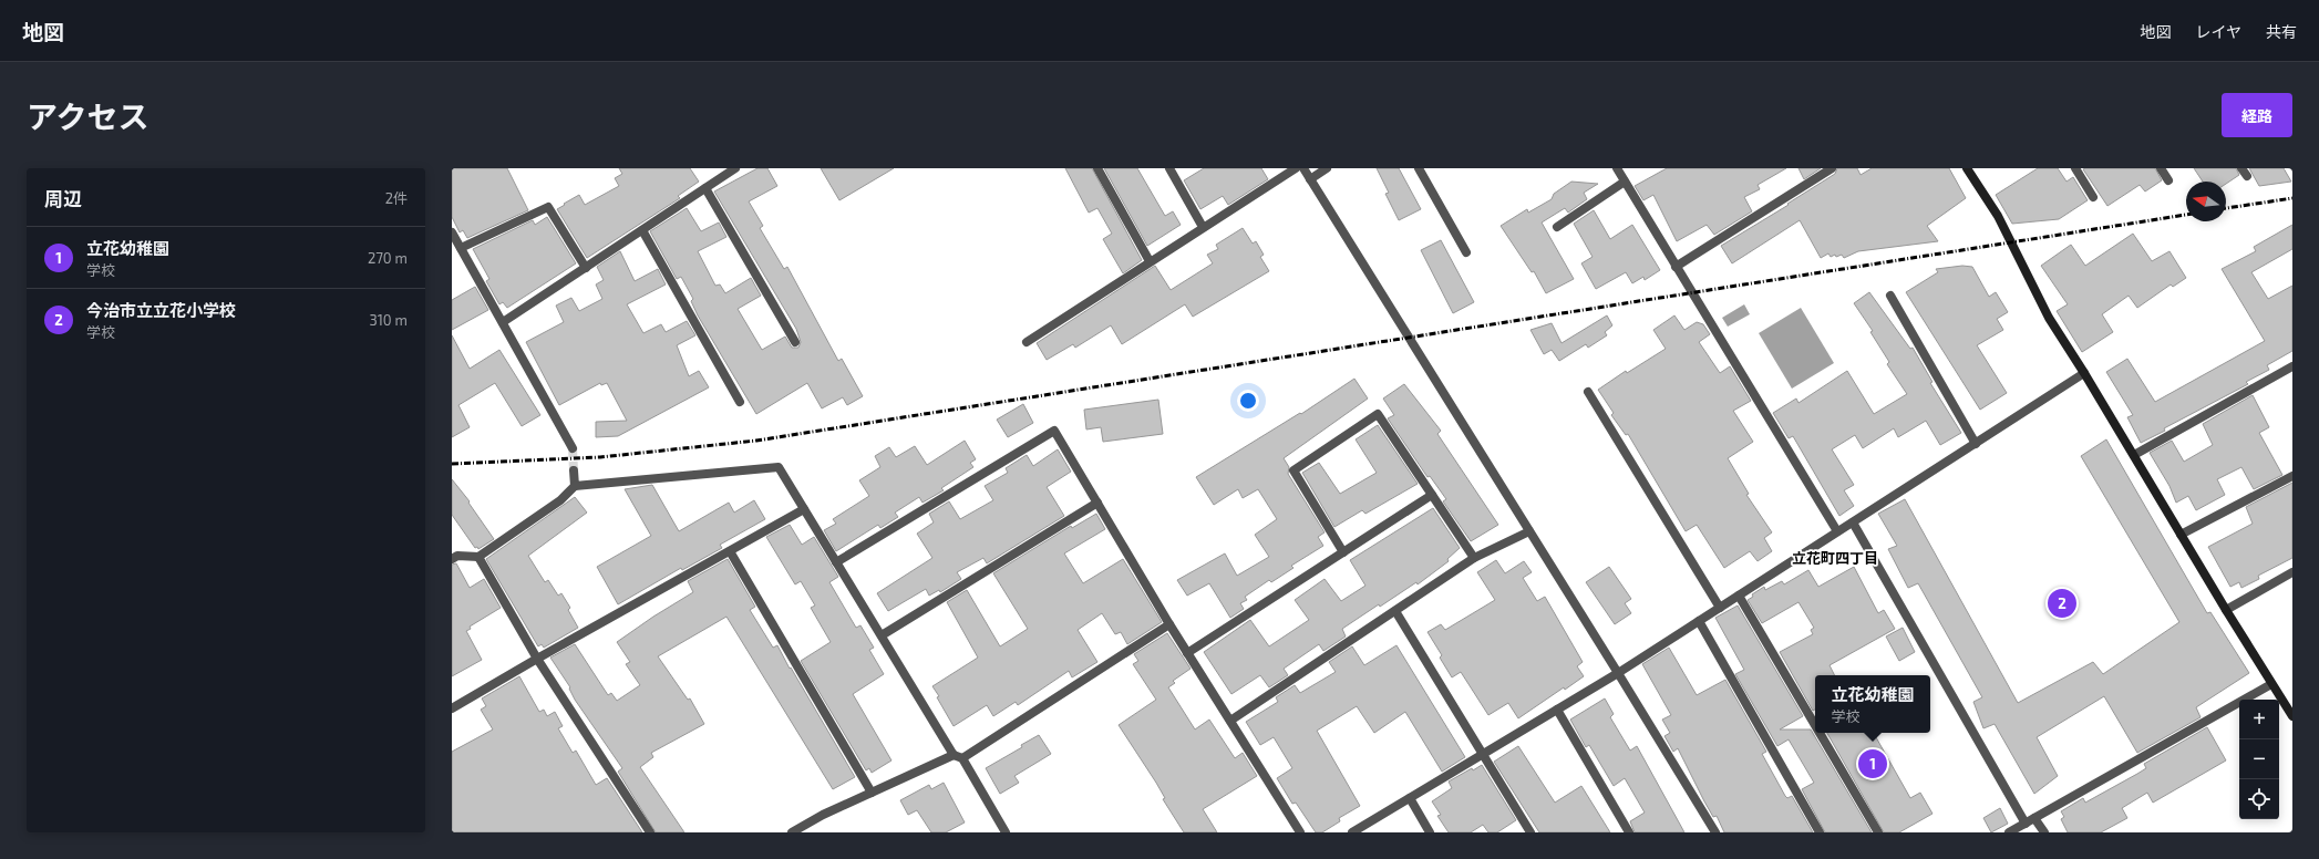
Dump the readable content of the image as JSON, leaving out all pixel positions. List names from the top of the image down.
{
  "districts": ["立花町四丁目"],
  "north": "left",
  "page": {
    "header": "地図",
    "nav": ["地図", "レイヤ", "共有"],
    "title": "アクセス",
    "buttons": "経路",
    "heading": ["周辺", "2件"],
    "list": [
      {
        "mark": "1",
        "name": "立花幼稚園",
        "note": "学校",
        "value": "270 m"
      },
      {
        "mark": "2",
        "name": "今治市立立花小学校",
        "note": "学校",
        "value": "310 m"
      }
    ],
    "pins": ["2", "1"],
    "popup": ["立花幼稚園", "学校"],
    "map_buttons": ["+", "−"]
  }
}
